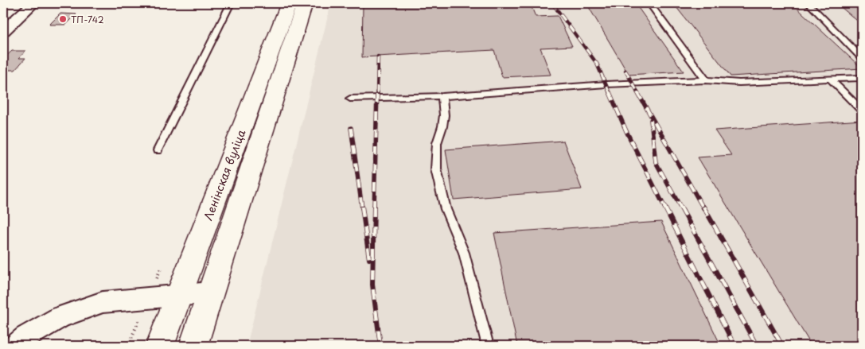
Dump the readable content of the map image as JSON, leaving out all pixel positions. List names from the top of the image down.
{
  "streets": {
    "main road": ["Ленінская вуліца"]
  },
  "places": ["ТП-742"]
}
